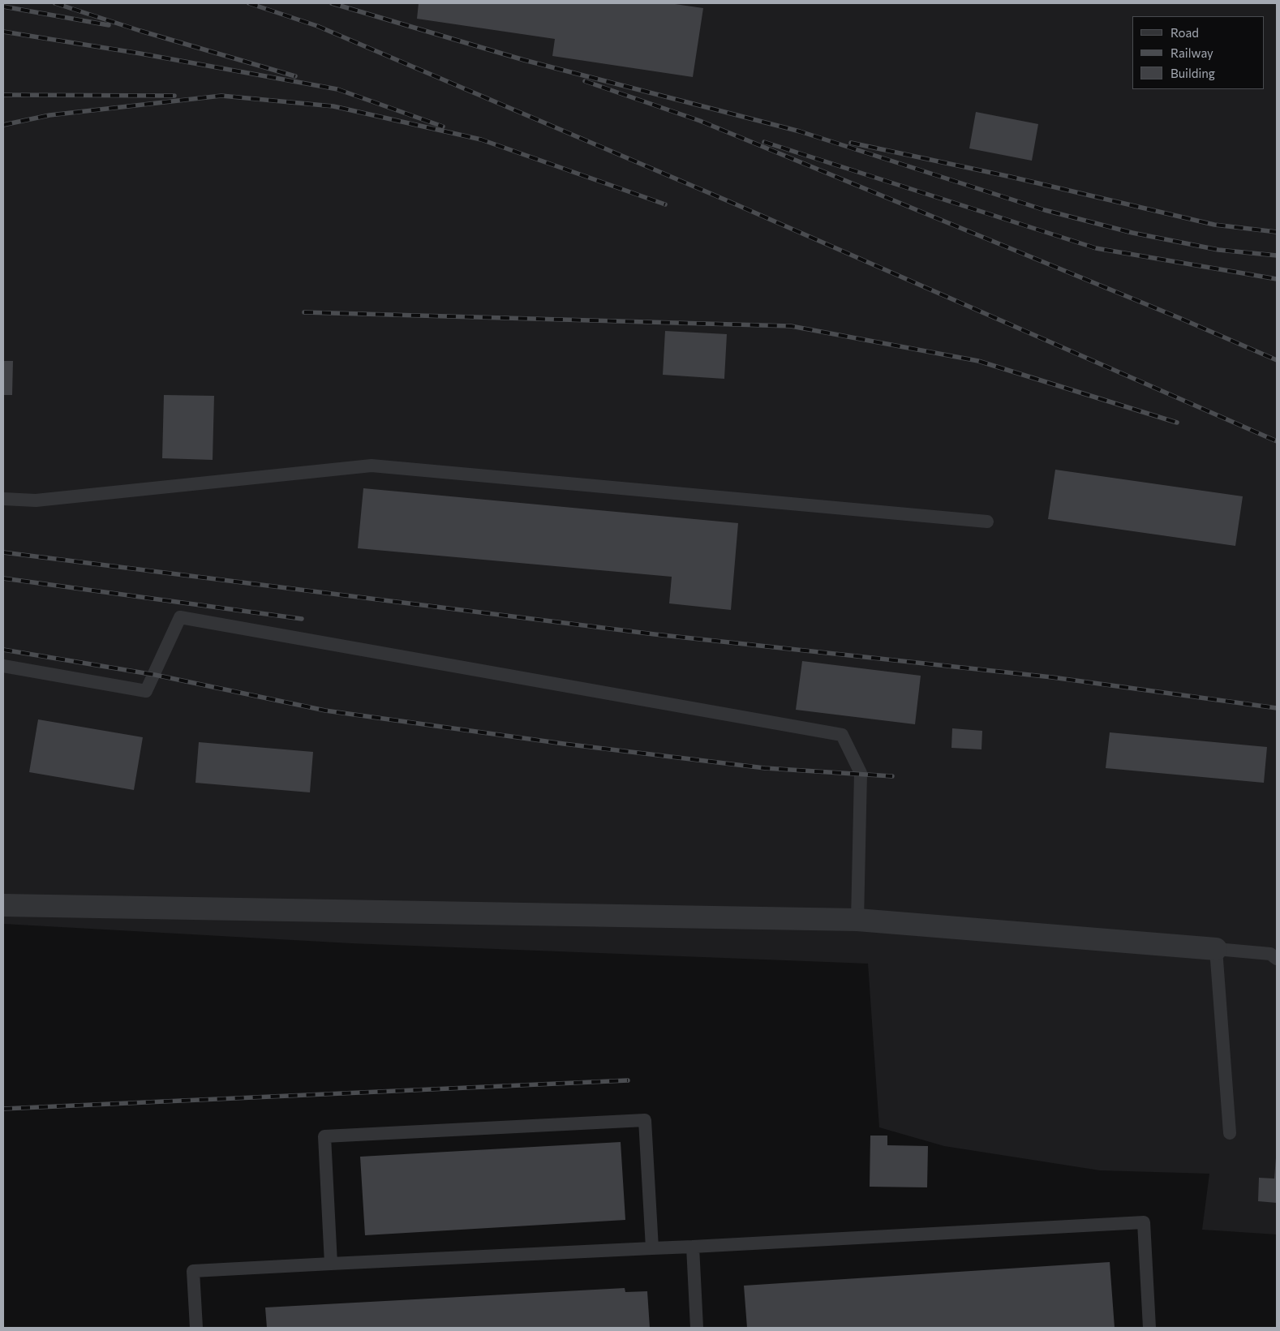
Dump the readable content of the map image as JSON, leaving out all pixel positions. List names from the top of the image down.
{
  "legend": ["Road", "Railway", "Building"]
}
